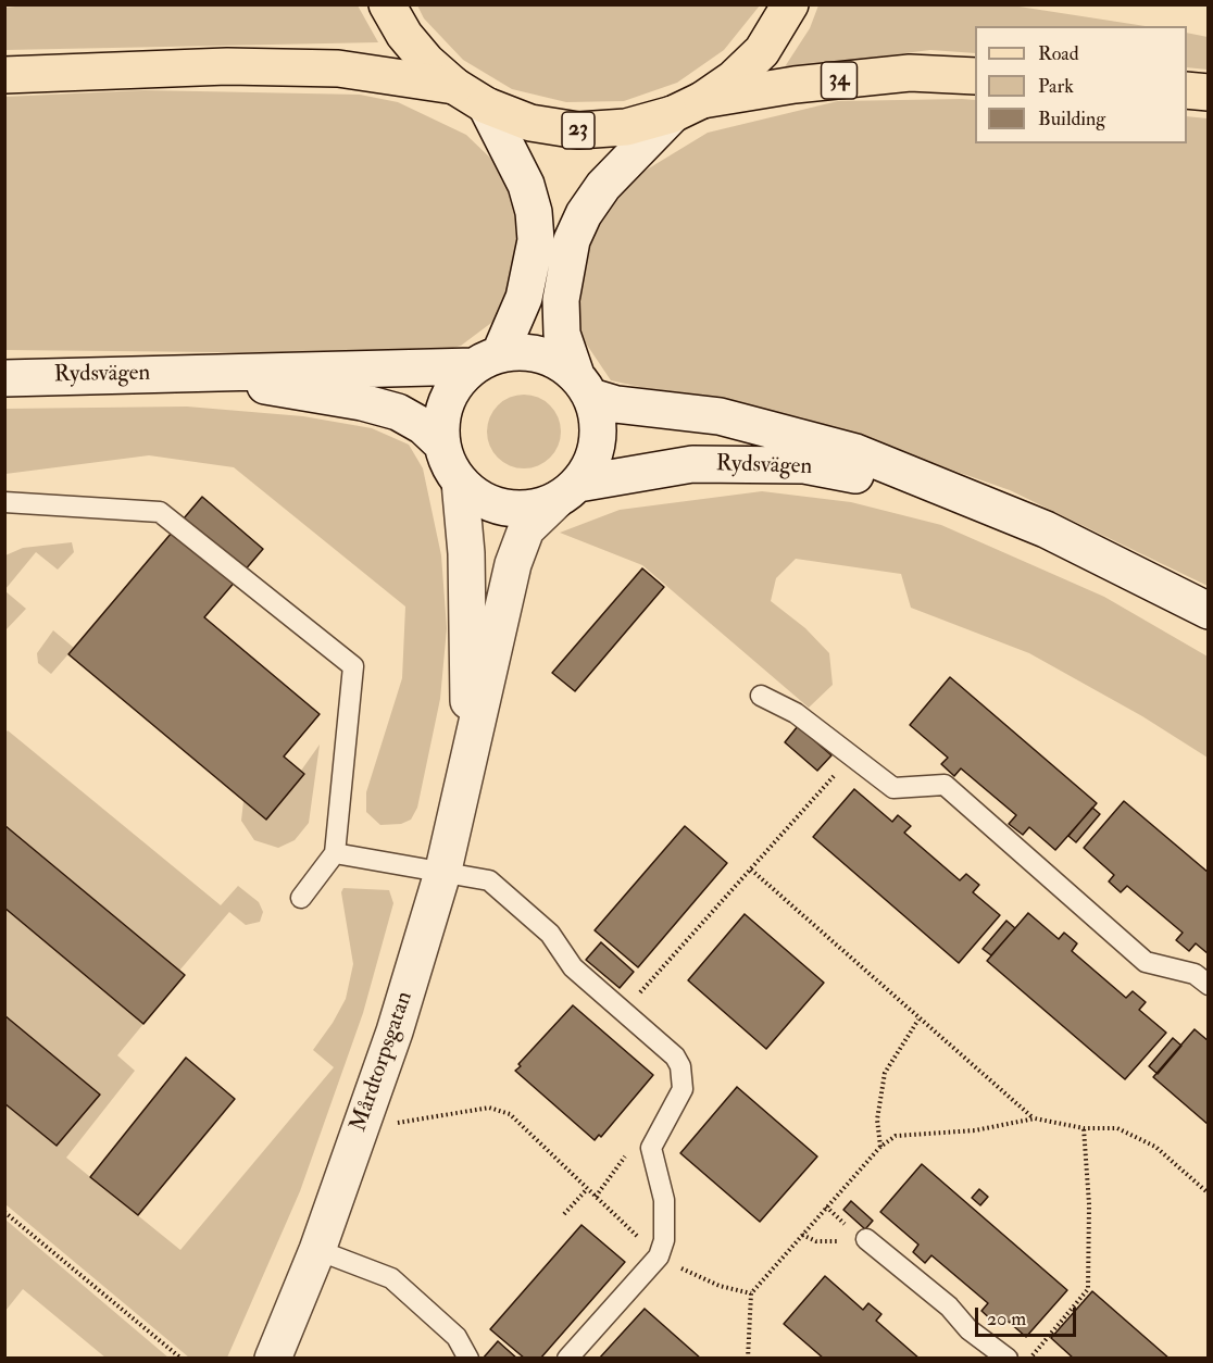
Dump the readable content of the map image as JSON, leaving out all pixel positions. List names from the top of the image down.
{
  "streets": {
    "main road": ["34", "23"],
    "street": ["Rydsvägen", "Mårdtorpsgatan"]
  },
  "crossings": [
    ["34", "23"],
    ["Rydsvägen", "Mårdtorpsgatan"]
  ],
  "legend": ["Road", "Park", "Building"],
  "scale_bar": "20 m"
}
